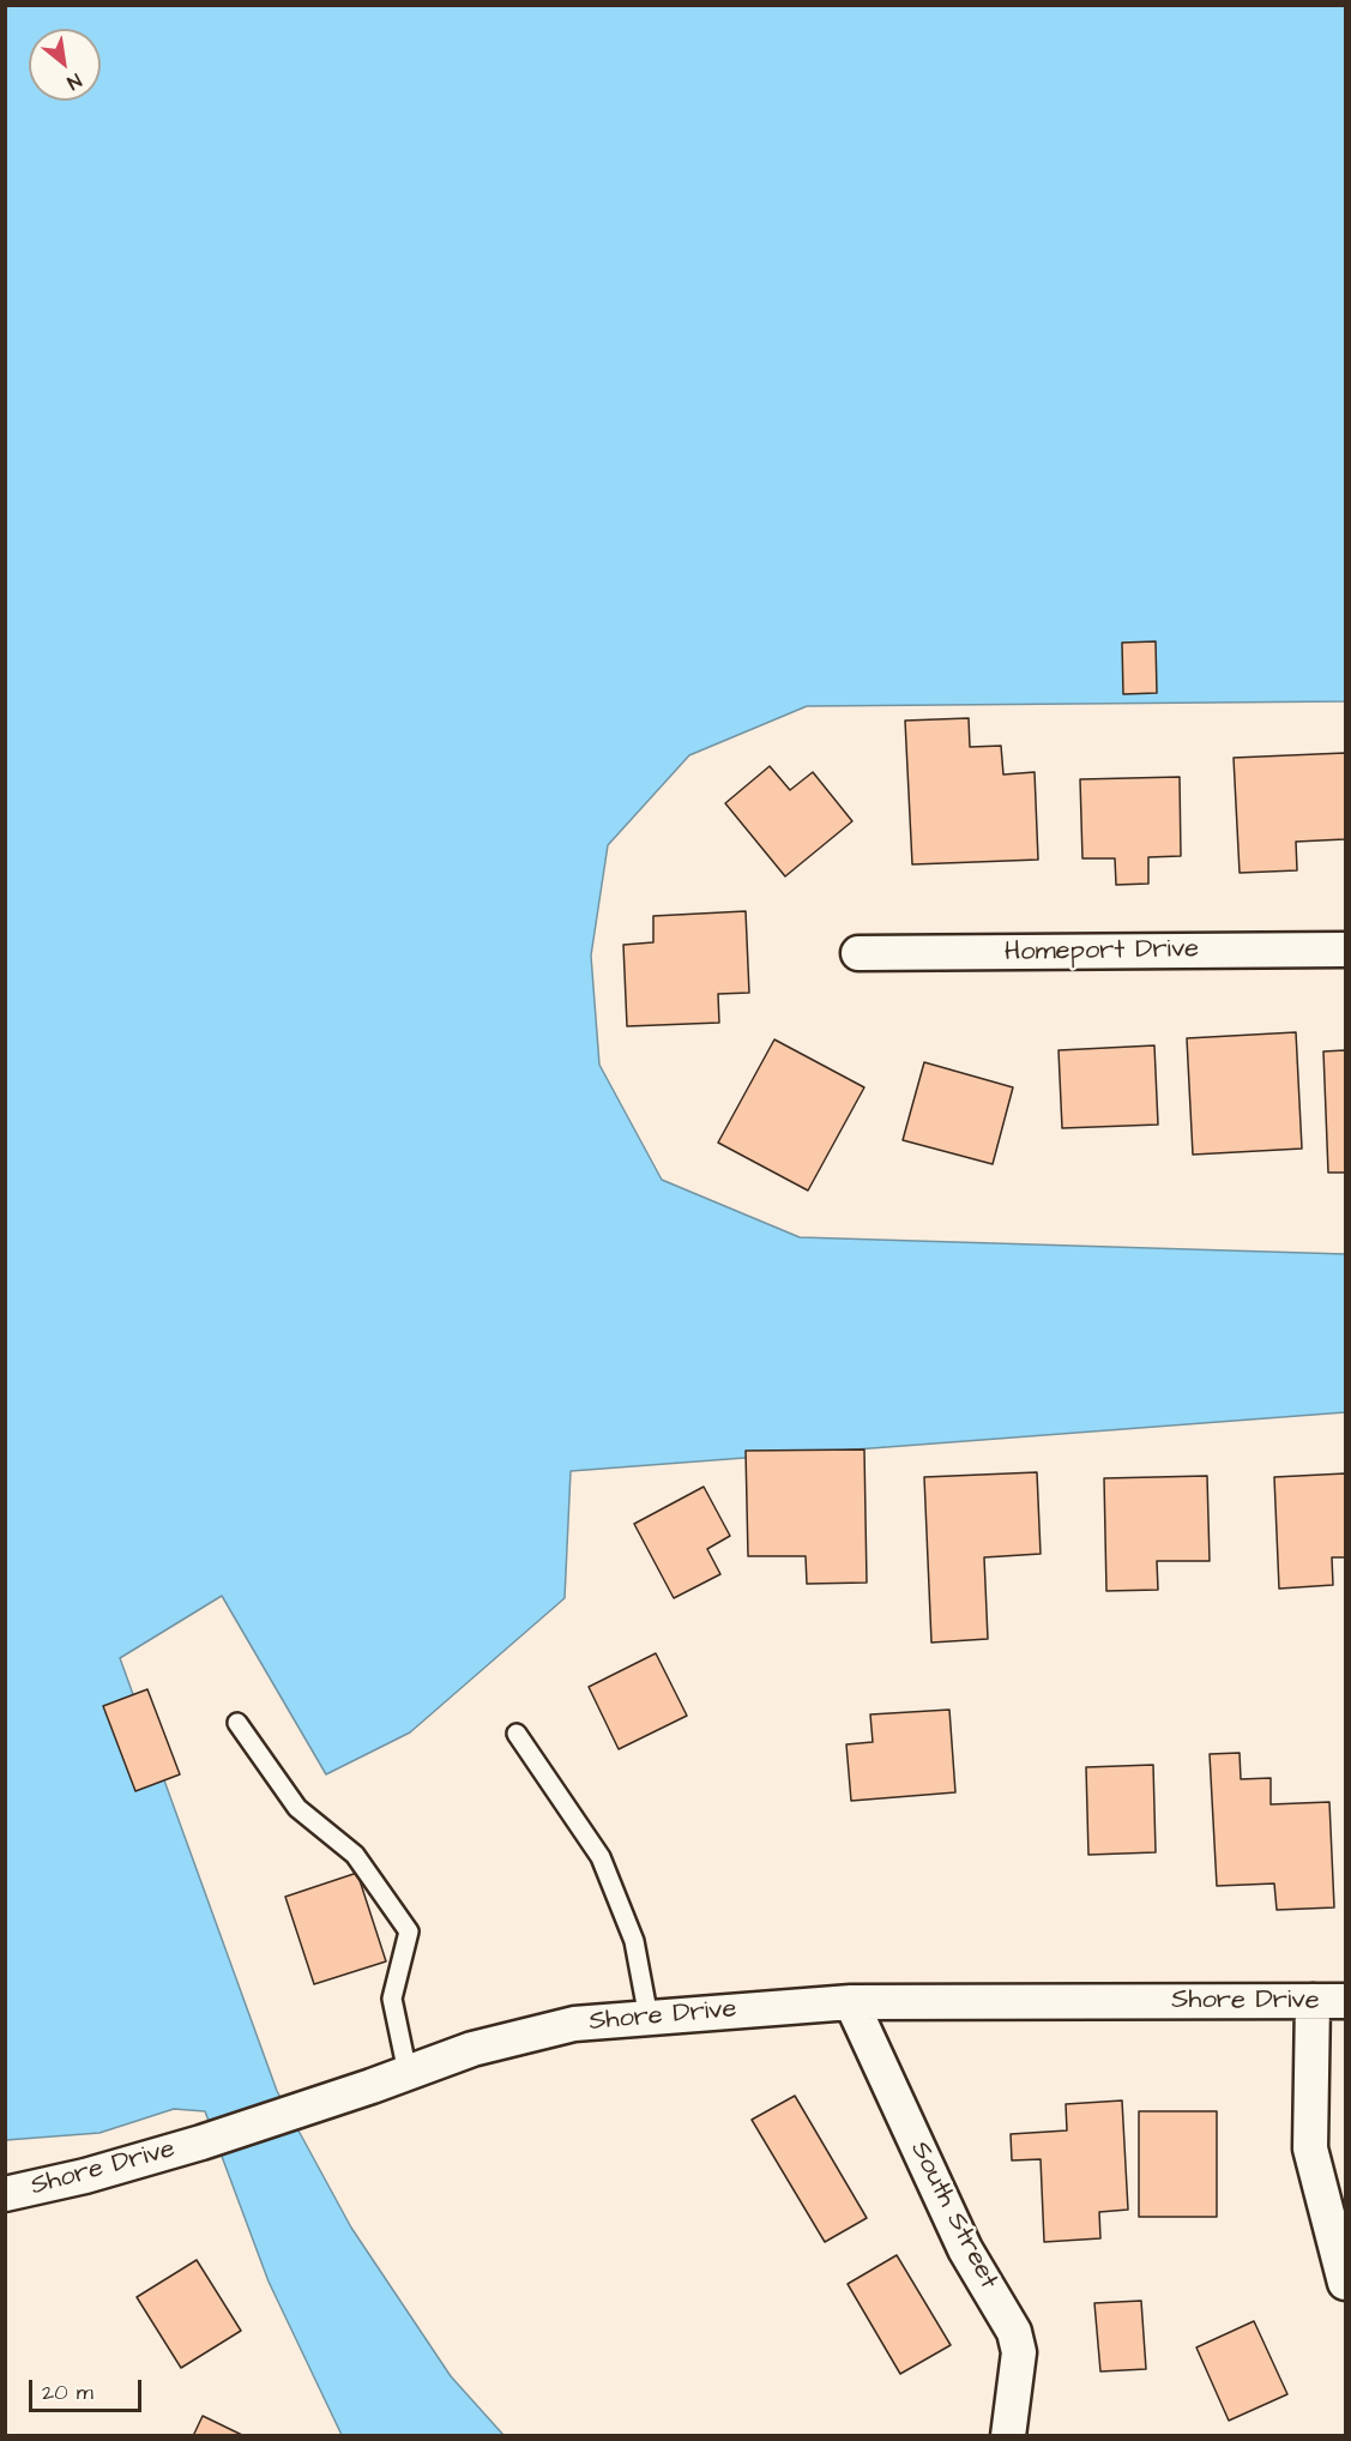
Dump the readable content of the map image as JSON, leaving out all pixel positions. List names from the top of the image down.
{
  "streets": {
    "street": ["Homeport Drive", "Shore Drive", "South Street"]
  },
  "crossings": [
    ["Shore Drive", "South Street"]
  ],
  "scale_bar": "20 m",
  "north": "bottom right"
}
